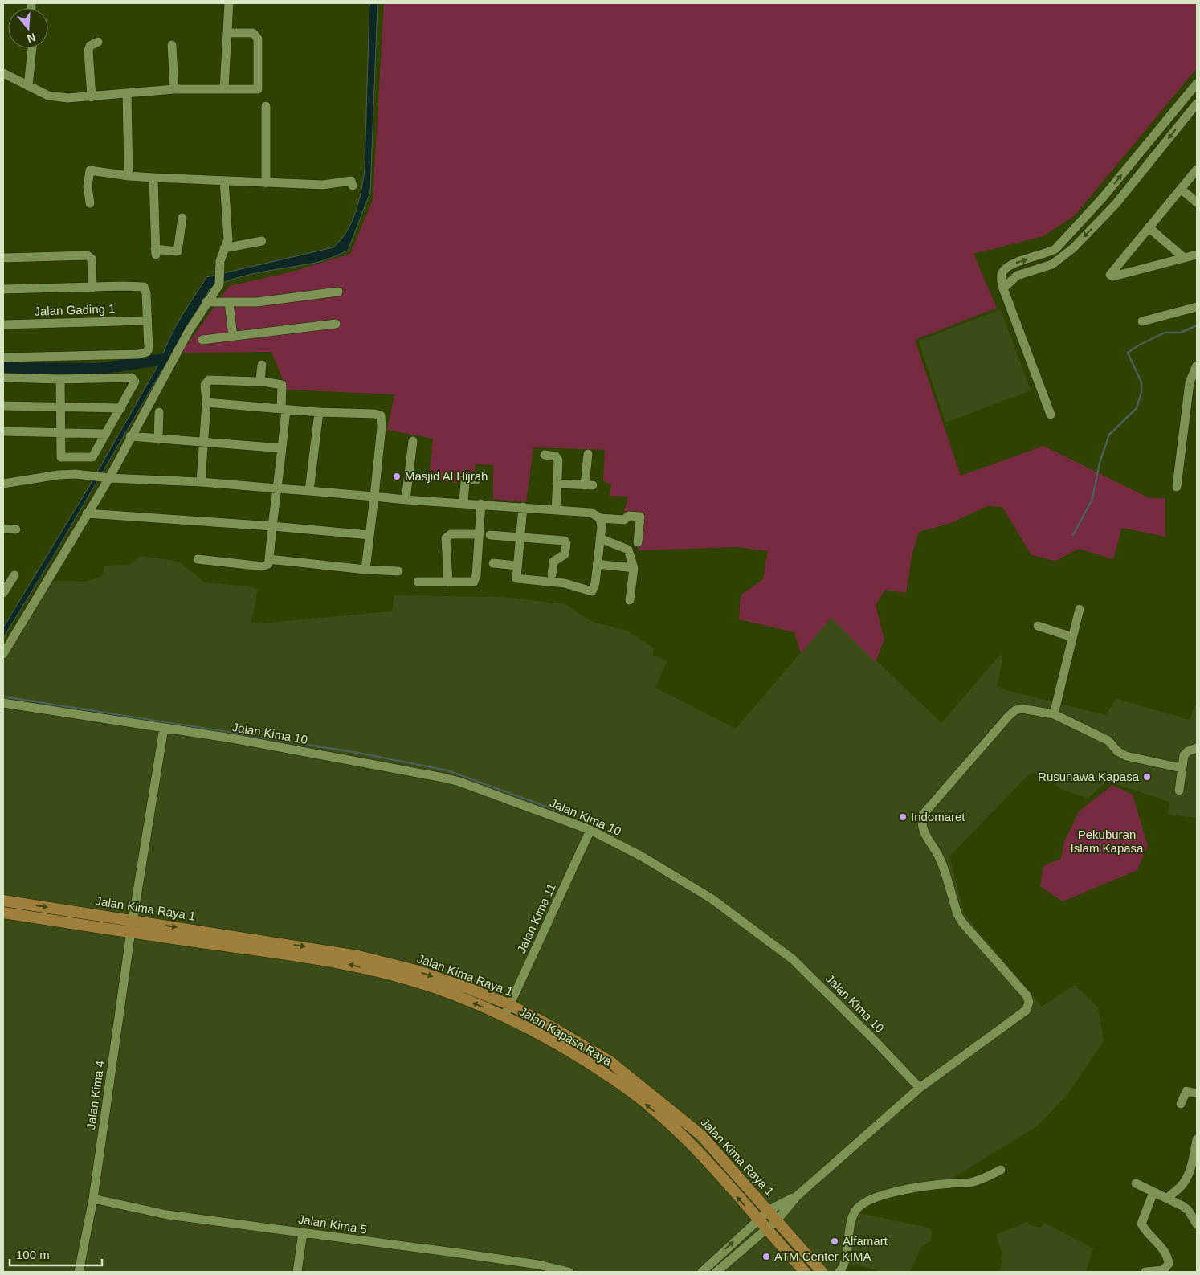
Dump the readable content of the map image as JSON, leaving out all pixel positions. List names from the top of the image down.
{
  "streets": {
    "main road": ["Jalan Kima Raya 1", "Jalan Kapasa Raya"],
    "street": [
      "Jalan Gading 1",
      "Jalan Kima 10",
      "Jalan Kima 11",
      "Jalan Kima 4",
      "Jalan Kima 5"
    ]
  },
  "crossings": [
    ["Jalan Kima 10", "Jalan Kima 11"],
    ["Jalan Kima Raya 1", "Jalan Kima 11"],
    ["Jalan Kima Raya 1", "Jalan Kapasa Raya"],
    ["Jalan Kima Raya 1", "Jalan Kima 4"],
    ["Jalan Kima 11", "Jalan Kapasa Raya"],
    ["Jalan Kapasa Raya", "Jalan Kima 4"],
    ["Jalan Kima 4", "Jalan Kima 5"]
  ],
  "one_way": ["Jalan Kima Raya 1", "Jalan Kapasa Raya"],
  "parks": ["Pekuburan Islam Kapasa"],
  "places": [
    "Masjid Al Hijrah",
    "Rusunawa Kapasa",
    "Indomaret",
    "Alfamart",
    "ATM Center KIMA"
  ],
  "scale_bar": "100 m",
  "north": "bottom"
}
